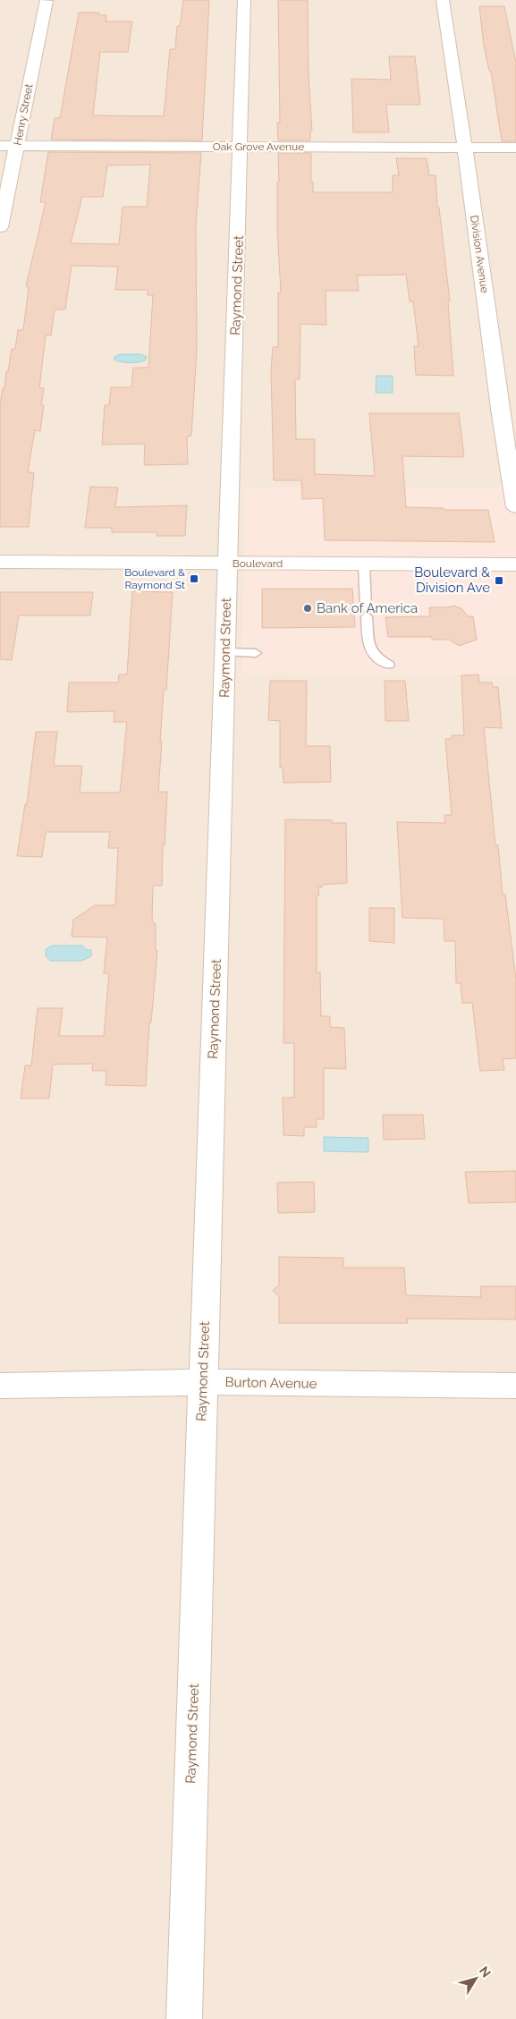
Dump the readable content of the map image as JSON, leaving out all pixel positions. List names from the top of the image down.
{
  "streets": {
    "street": [
      "Henry Street",
      "Oak Grove Avenue",
      "Division Avenue",
      "Raymond Street",
      "Boulevard",
      "Burton Avenue"
    ]
  },
  "crossings": [
    ["Henry Street", "Oak Grove Avenue"],
    ["Oak Grove Avenue", "Division Avenue"],
    ["Oak Grove Avenue", "Raymond Street"],
    ["Raymond Street", "Boulevard"],
    ["Raymond Street", "Burton Avenue"]
  ],
  "places": {
    "transit": ["Boulevard & Raymond St", "Boulevard & Division Ave"],
    "other": ["Bank of America"]
  },
  "north": "top right"
}
